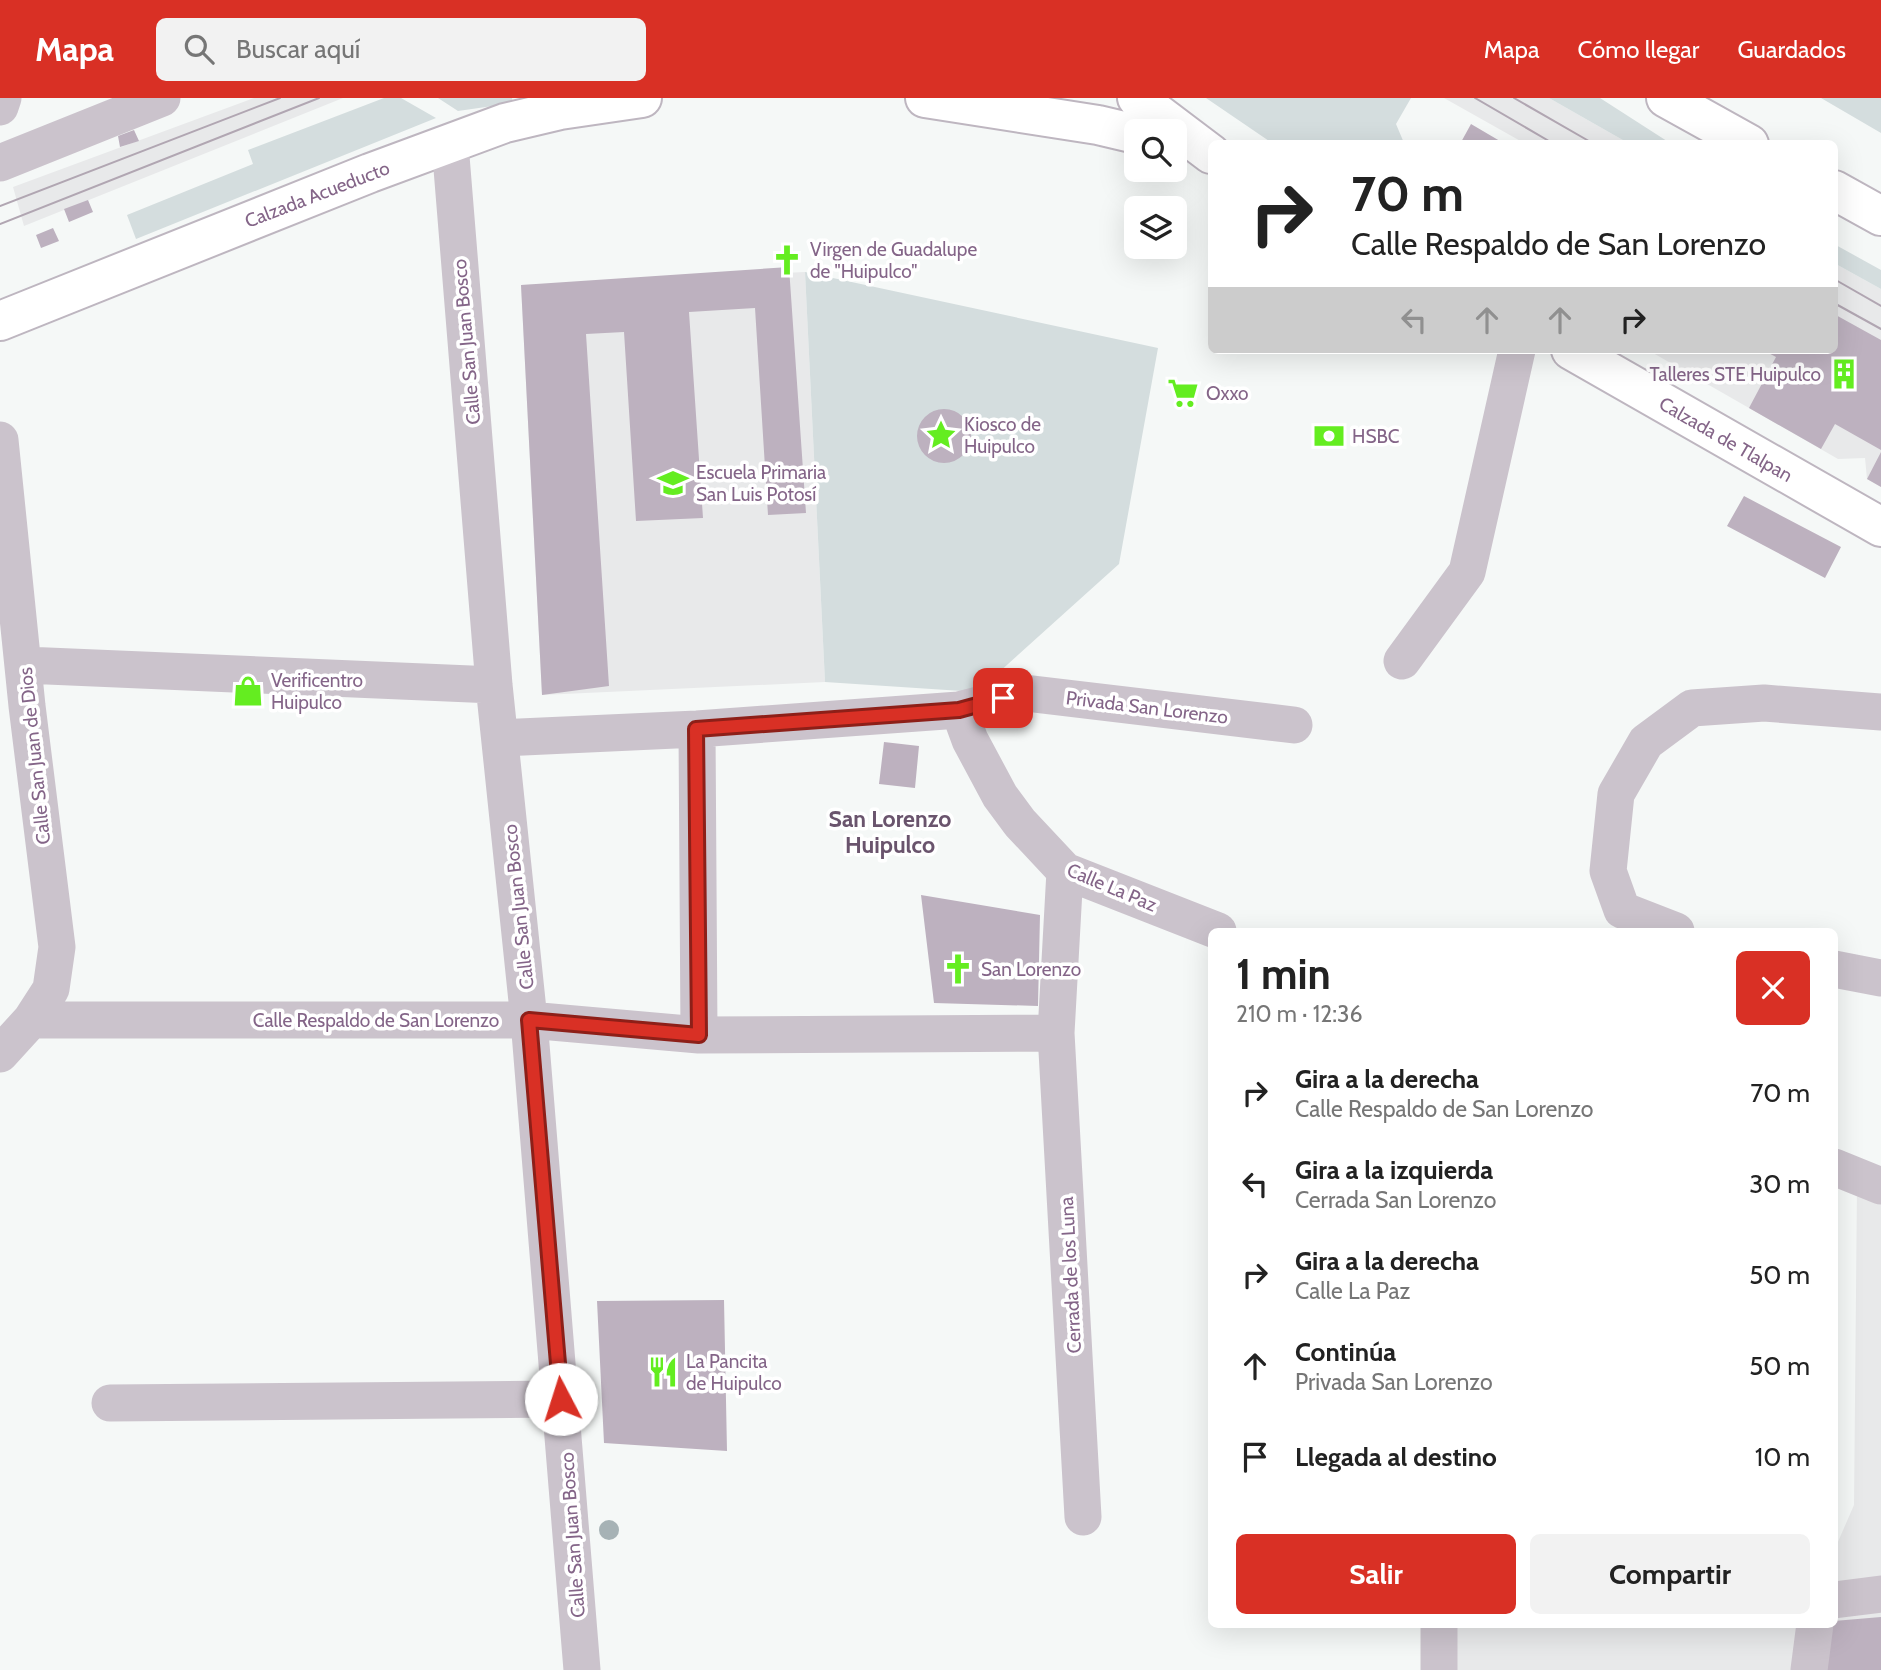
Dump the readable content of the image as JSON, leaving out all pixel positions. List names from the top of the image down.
{
  "streets": {
    "main road": ["Calzada Acueducto", "Calzada de Tlalpan"],
    "street": [
      "Calle San Juan Bosco",
      "Privada San Lorenzo",
      "Calle San Juan de Dios",
      "Calle La Paz",
      "Calle Respaldo de San Lorenzo",
      "Cerrada de los Luna"
    ]
  },
  "crossings": [
    ["Calzada Acueducto", "Calle San Juan Bosco"],
    ["Calle San Juan Bosco", "Calle Respaldo de San Lorenzo"],
    ["Privada San Lorenzo", "Calle La Paz"],
    ["Calle San Juan de Dios", "Calle Respaldo de San Lorenzo"],
    ["Calle La Paz", "Cerrada de los Luna"],
    ["Calle Respaldo de San Lorenzo", "Cerrada de los Luna"]
  ],
  "districts": ["San Lorenzo Huipulco"],
  "places": {
    "church": ["Virgen de Guadalupe de \"Huipulco\"", "San Lorenzo"],
    "building": ["Talleres STE Huipulco"],
    "supermarket": ["Oxxo"],
    "place": ["Kiosco de Huipulco"],
    "bank": ["HSBC"],
    "school or university": ["Escuela Primaria San Luis Potosí"],
    "shop": ["Verificentro Huipulco"],
    "restaurant": ["La Pancita de Huipulco"]
  },
  "page": {
    "header": "Mapa",
    "search": "Buscar aquí",
    "nav": ["Mapa", "Cómo llegar", "Guardados"],
    "turn": ["70 m", "Calle Respaldo de San Lorenzo"],
    "heading": ["1 min", "210 m · 12:36"],
    "list": [
      {
        "name": "Gira a la derecha",
        "note": "Calle Respaldo de San Lorenzo",
        "value": "70 m"
      },
      {
        "name": "Gira a la izquierda",
        "note": "Cerrada San Lorenzo",
        "value": "30 m"
      },
      {
        "name": "Gira a la derecha",
        "note": "Calle La Paz",
        "value": "50 m"
      },
      {
        "name": "Continúa",
        "note": "Privada San Lorenzo",
        "value": "50 m"
      },
      {
        "name": "Llegada al destino",
        "value": "10 m"
      }
    ],
    "buttons": ["Salir", "Compartir"]
  }
}
